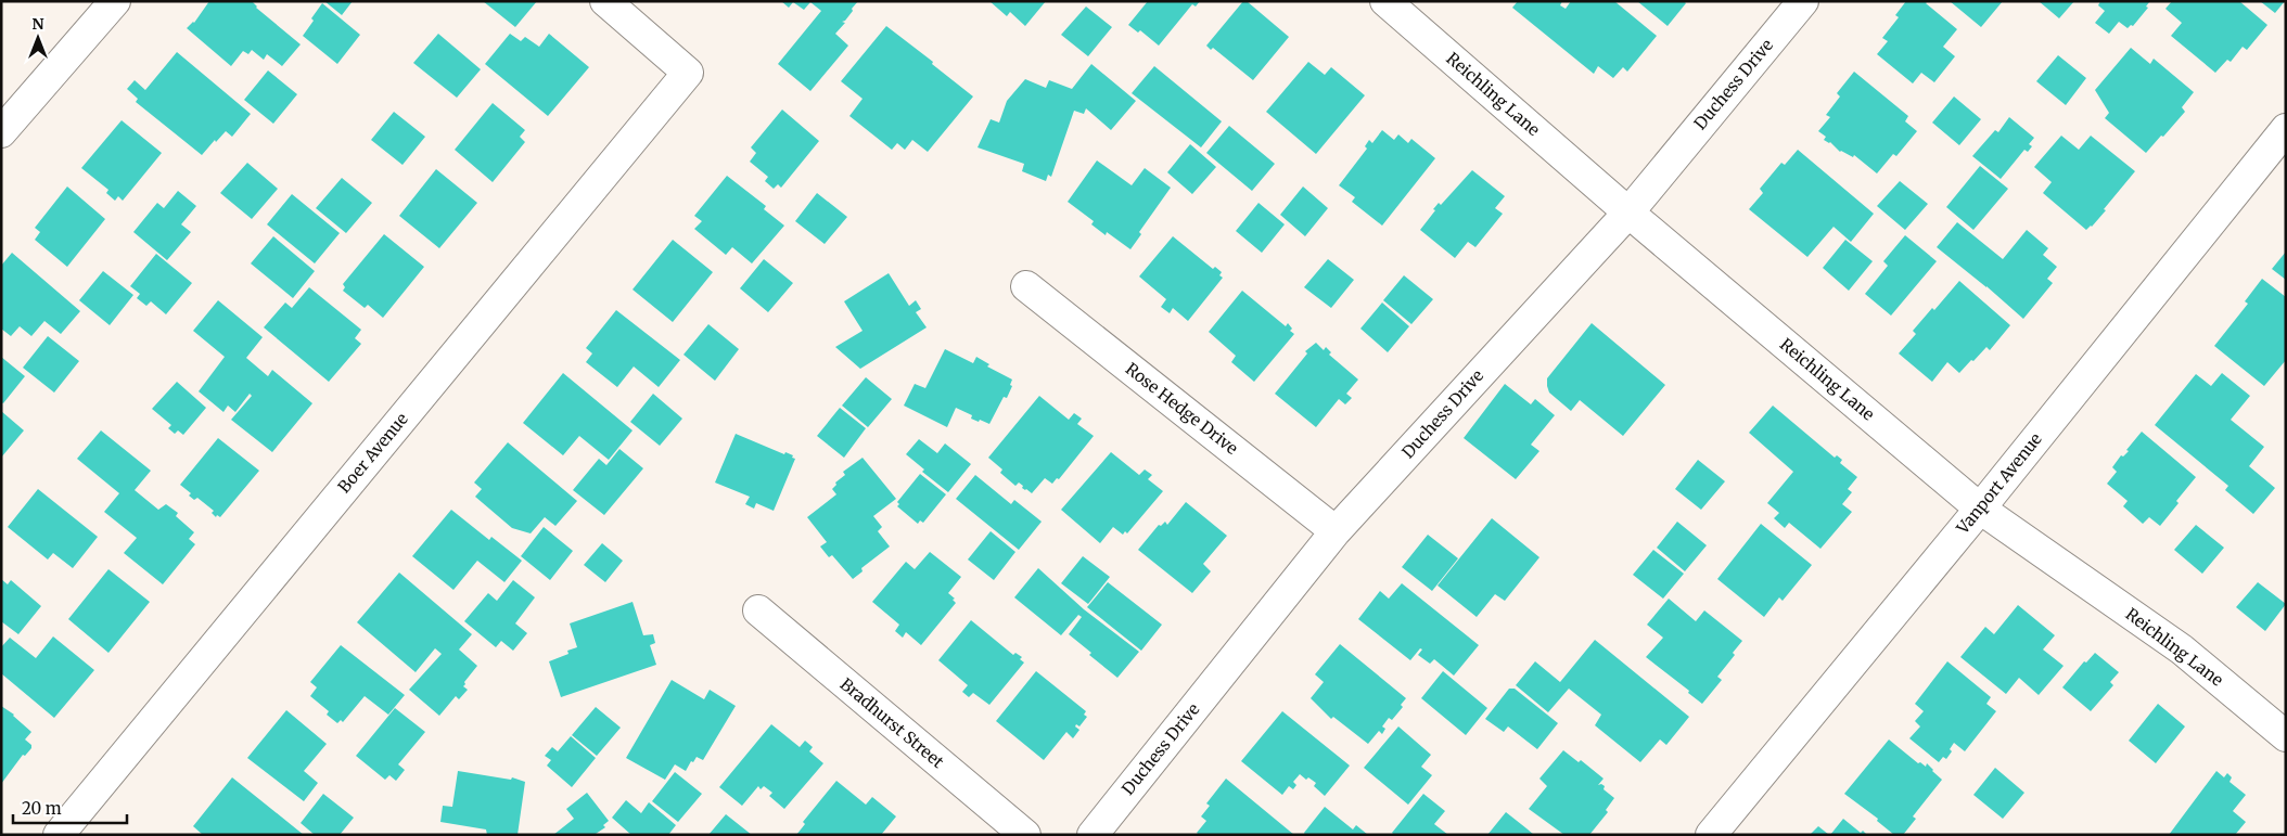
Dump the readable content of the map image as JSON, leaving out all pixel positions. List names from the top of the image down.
{
  "streets": {
    "street": [
      "Duchess Drive",
      "Reichling Lane",
      "Rose Hedge Drive",
      "Boer Avenue",
      "Vanport Avenue",
      "Bradhurst Street"
    ]
  },
  "crossings": [
    ["Duchess Drive", "Reichling Lane"],
    ["Duchess Drive", "Rose Hedge Drive"],
    ["Reichling Lane", "Vanport Avenue"]
  ],
  "scale_bar": "20 m",
  "north": "top"
}
